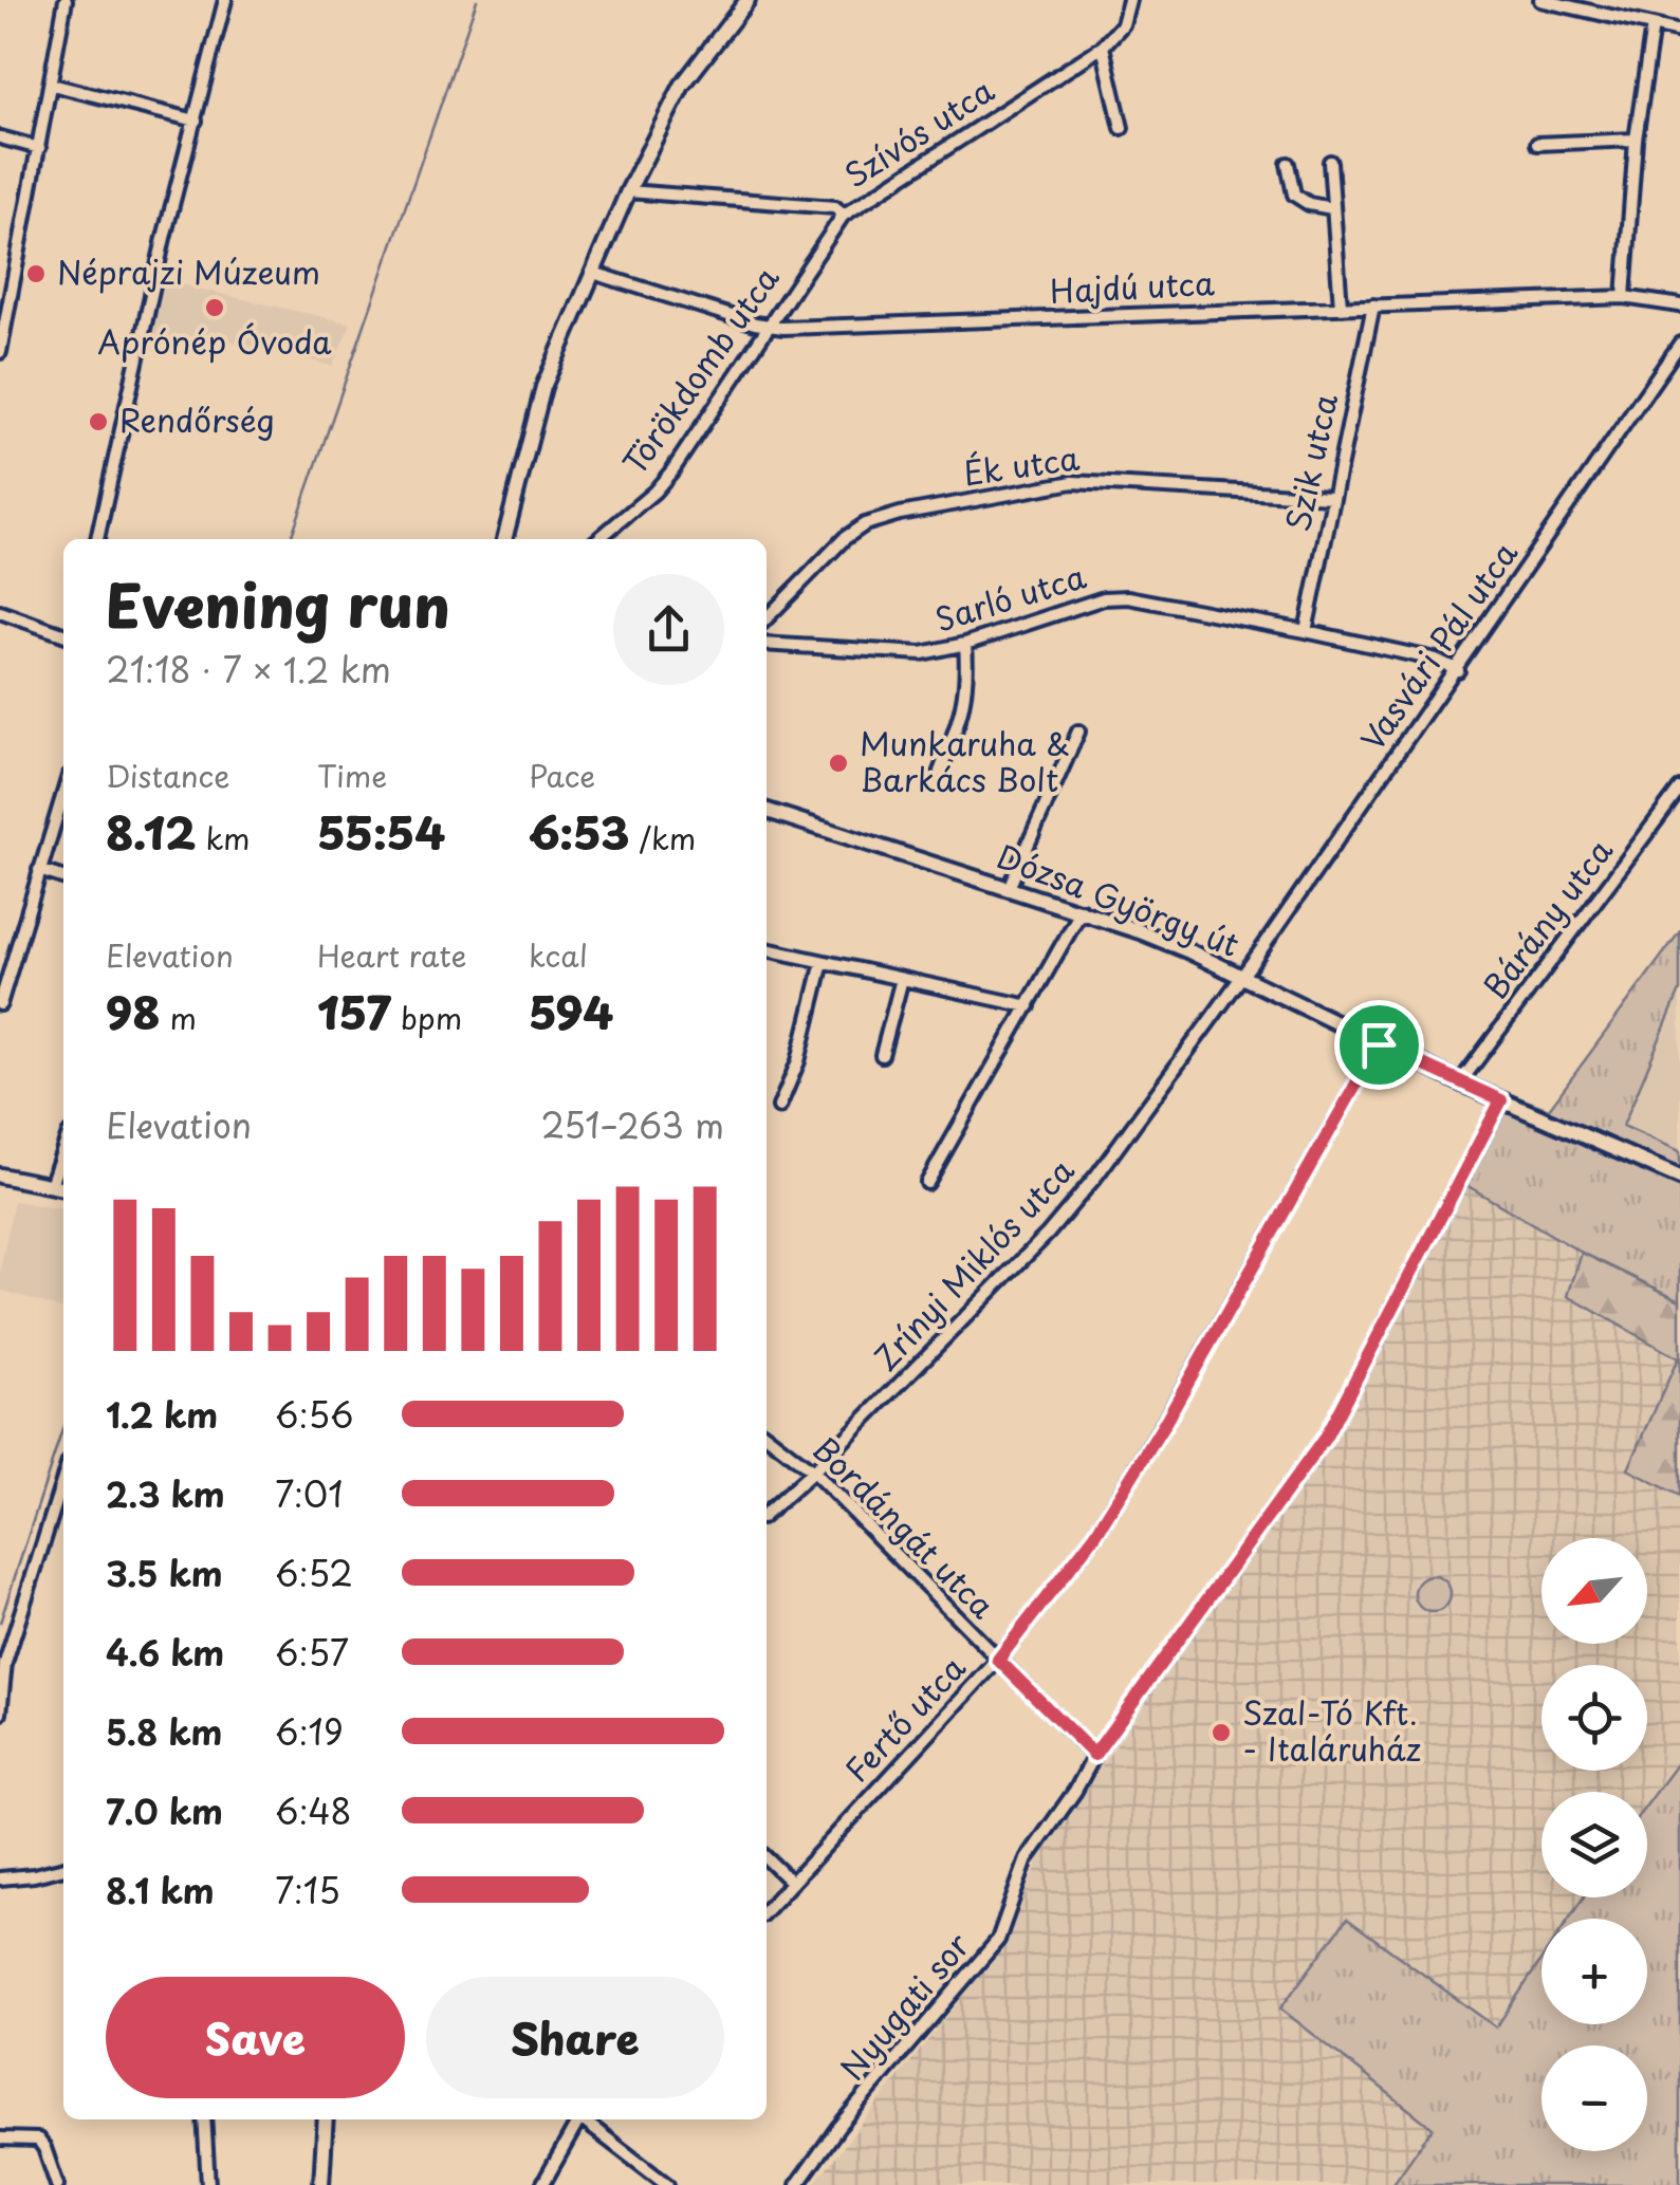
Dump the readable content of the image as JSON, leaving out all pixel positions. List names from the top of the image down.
{
  "streets": {
    "main road": ["Dózsa György út"],
    "street": [
      "Szívós utca",
      "Hajdú utca",
      "Törökdomb utca",
      "Szik utca",
      "Ék utca",
      "Sarló utca",
      "Vasvári Pál utca",
      "Bárány utca",
      "Zrínyi Miklós utca",
      "Bordángát utca",
      "Fertő utca",
      "Nyugati sor"
    ]
  },
  "crossings": [
    ["Szívós utca", "Törökdomb utca"],
    ["Hajdú utca", "Törökdomb utca"],
    ["Hajdú utca", "Szik utca"],
    ["Szik utca", "Ék utca"],
    ["Szik utca", "Sarló utca"],
    ["Sarló utca", "Vasvári Pál utca"],
    ["Vasvári Pál utca", "Dózsa György út"],
    ["Vasvári Pál utca", "Zrínyi Miklós utca"],
    ["Dózsa György út", "Bárány utca"],
    ["Dózsa György út", "Zrínyi Miklós utca"],
    ["Dózsa György út", "Fertő utca"],
    ["Dózsa György út", "Nyugati sor"],
    ["Zrínyi Miklós utca", "Bordángát utca"],
    ["Bordángát utca", "Fertő utca"],
    ["Bordángát utca", "Nyugati sor"]
  ],
  "places": [
    "Néprajzi Múzeum",
    "Aprónép Óvoda",
    "Rendőrség",
    "Munkaruha & Barkács Bolt",
    "Szal-Tó Kft. - Italáruház"
  ],
  "north": "bottom left",
  "page": {
    "heading": ["Evening run", "21:18 · 7 × 1.2 km"],
    "stats": [
      ["Distance", "8.12 km"],
      ["Time", "55:54"],
      ["Pace", "6:53 /km"],
      ["Elevation", "98 m"],
      ["Heart rate", "157 bpm"],
      ["kcal", "594"]
    ],
    "chart": ["Elevation", "251–263 m"],
    "list": [
      {
        "name": "1.2 km",
        "note": "6:56"
      },
      {
        "name": "2.3 km",
        "note": "7:01"
      },
      {
        "name": "3.5 km",
        "note": "6:52"
      },
      {
        "name": "4.6 km",
        "note": "6:57"
      },
      {
        "name": "5.8 km",
        "note": "6:19"
      },
      {
        "name": "7.0 km",
        "note": "6:48"
      },
      {
        "name": "8.1 km",
        "note": "7:15"
      }
    ],
    "map_buttons": ["+", "−"],
    "buttons": ["Save", "Share"]
  }
}
